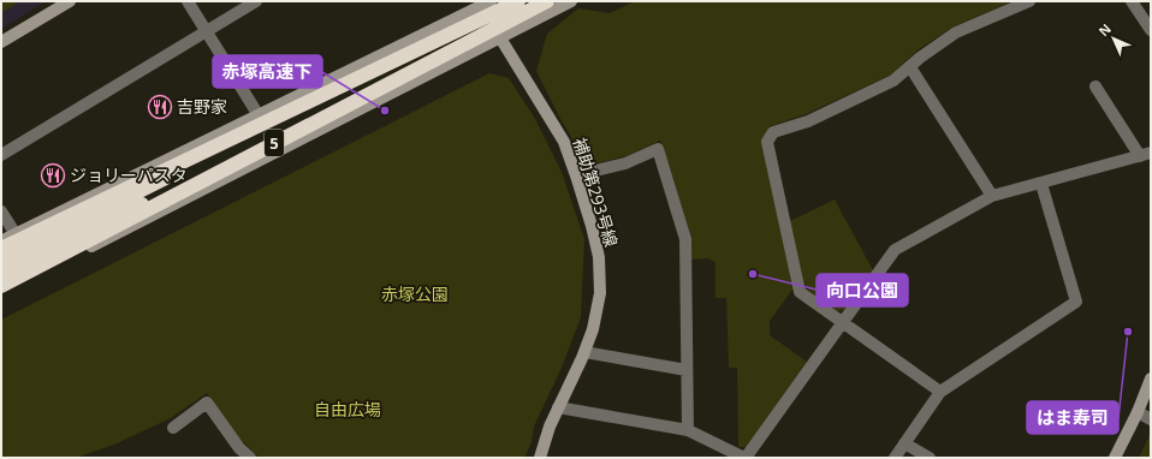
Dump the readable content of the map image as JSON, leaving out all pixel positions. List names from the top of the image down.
{
  "streets": {
    "highway": ["5"],
    "main road": ["補助第293号線"]
  },
  "parks": ["赤塚公園", "自由広場"],
  "places": {
    "restaurant": ["吉野家", "ジョリーパスタ"],
    "other": ["赤塚高速下", "向口公園", "はま寿司"]
  },
  "north": "top left"
}
